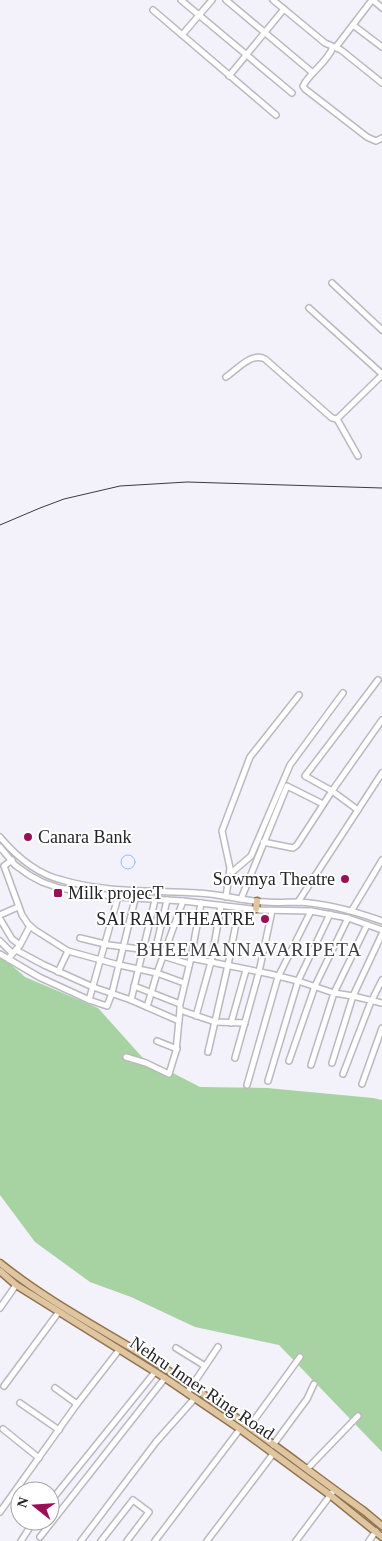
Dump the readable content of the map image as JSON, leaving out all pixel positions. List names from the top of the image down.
{
  "streets": {
    "main road": ["Nehru Inner Ring Road"]
  },
  "districts": ["BHEEMANNAVARIPETA"],
  "places": {
    "other": ["Canara Bank", "Sowmya Theatre", "SAI RAM THEATRE"],
    "transit": ["Milk projecT"]
  },
  "north": "left"
}
